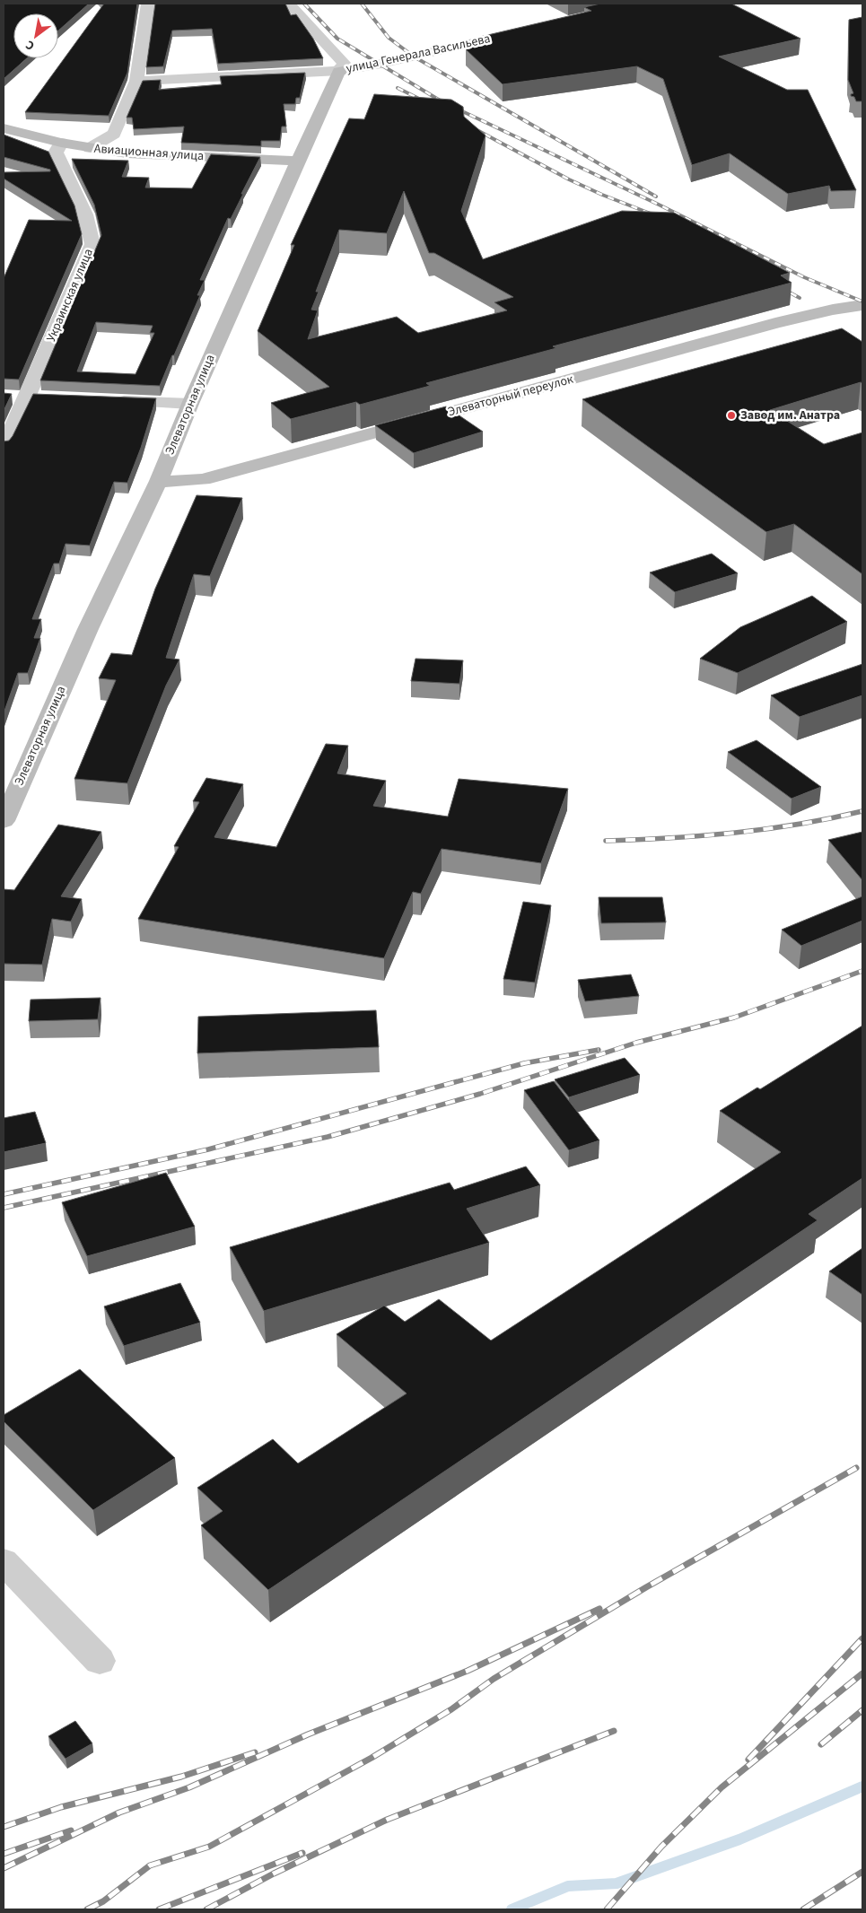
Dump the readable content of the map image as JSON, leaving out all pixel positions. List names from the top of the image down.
{
  "streets": {
    "main road": [
      "улица Генерала Васильева",
      "Авиационная улица",
      "Элеваторный переулок",
      "Элеваторная улица"
    ],
    "street": ["Украинская улица"]
  },
  "crossings": [
    ["улица Генерала Васильева", "Элеваторная улица"],
    ["Авиационная улица", "Украинская улица"],
    ["Авиационная улица", "Элеваторная улица"],
    ["Элеваторный переулок", "Элеваторная улица"]
  ],
  "places": ["Завод им. Анатра"],
  "north": "bottom left"
}
